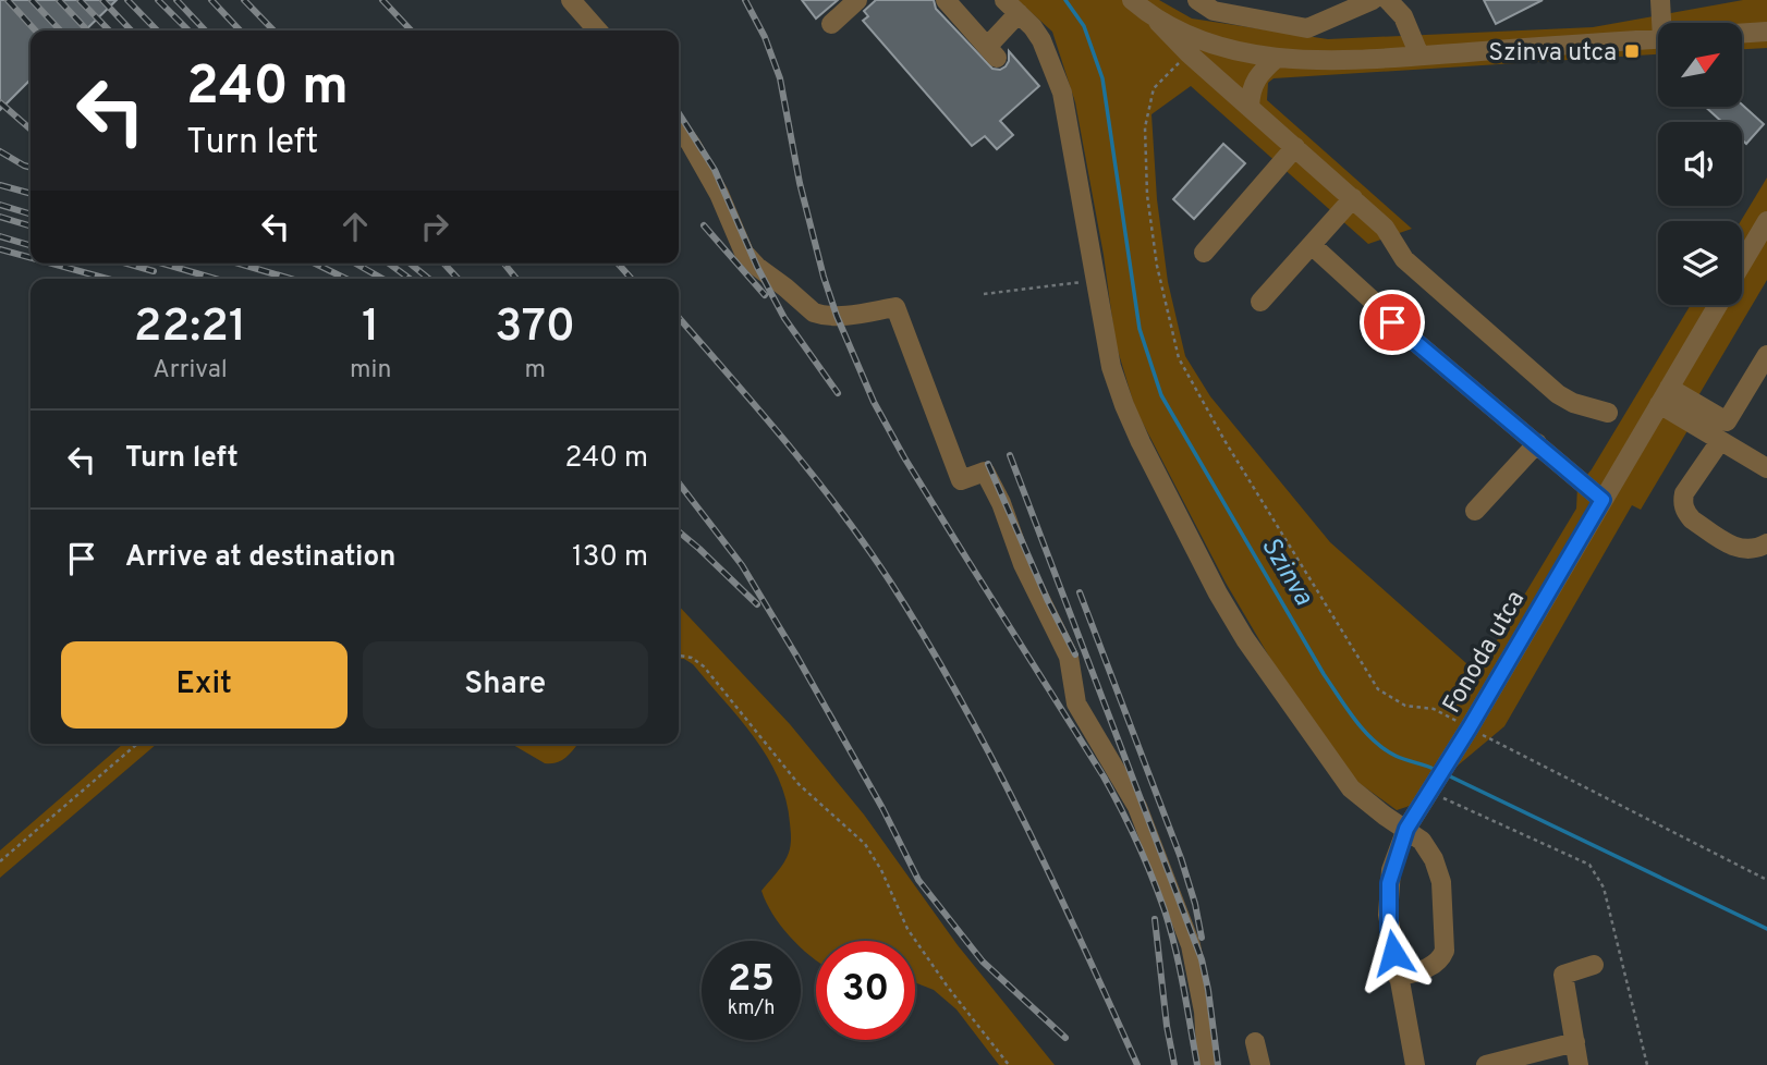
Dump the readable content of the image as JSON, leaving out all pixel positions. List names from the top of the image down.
{
  "streets": {
    "street": ["Fonoda utca"]
  },
  "water": ["Szinva"],
  "places": {
    "transit": ["Szinva utca"]
  },
  "north": "top right",
  "page": {
    "turn": ["240 m", "Turn left"],
    "eta": [
      "22:21",
      "Arrival",
      "1",
      "min",
      "370",
      "m"
    ],
    "list": [
      {
        "name": "Turn left",
        "value": "240 m"
      },
      {
        "name": "Arrive at destination",
        "value": "130 m"
      }
    ],
    "buttons": ["Exit", "Share"],
    "speed": "25 km/h",
    "limit": "30"
  }
}
